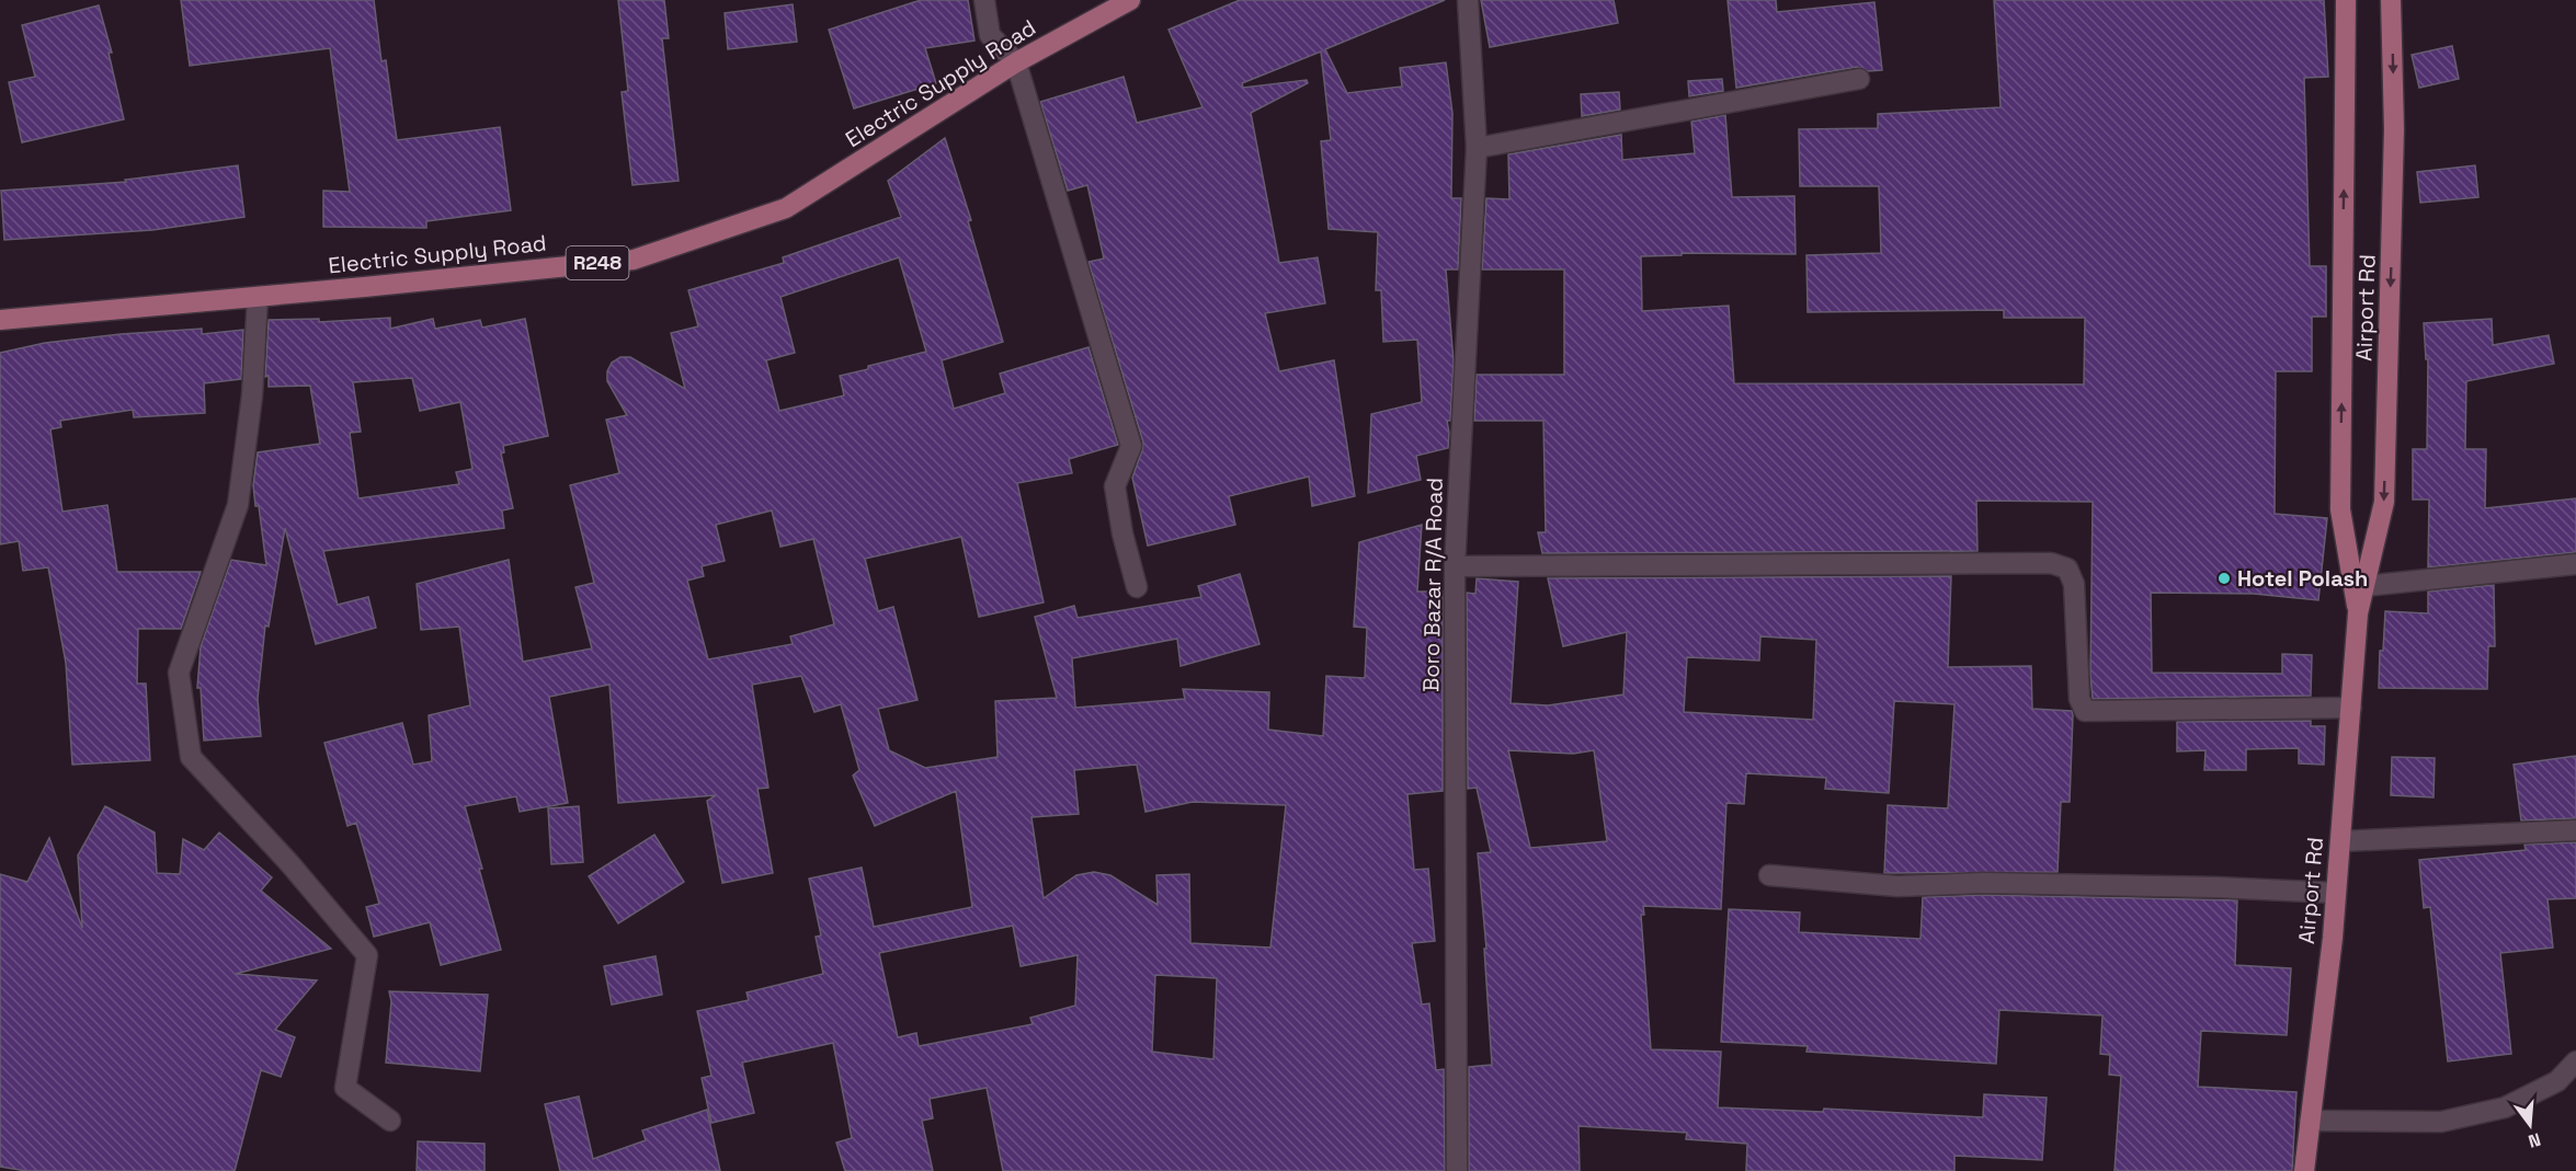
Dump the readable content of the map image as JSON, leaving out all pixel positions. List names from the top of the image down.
{
  "streets": {
    "main road": ["Electric Supply Road", "R248", "Airport Rd"],
    "street": ["Boro Bazar R/A Road"]
  },
  "places": ["Hotel Polash"],
  "north": "bottom"
}
